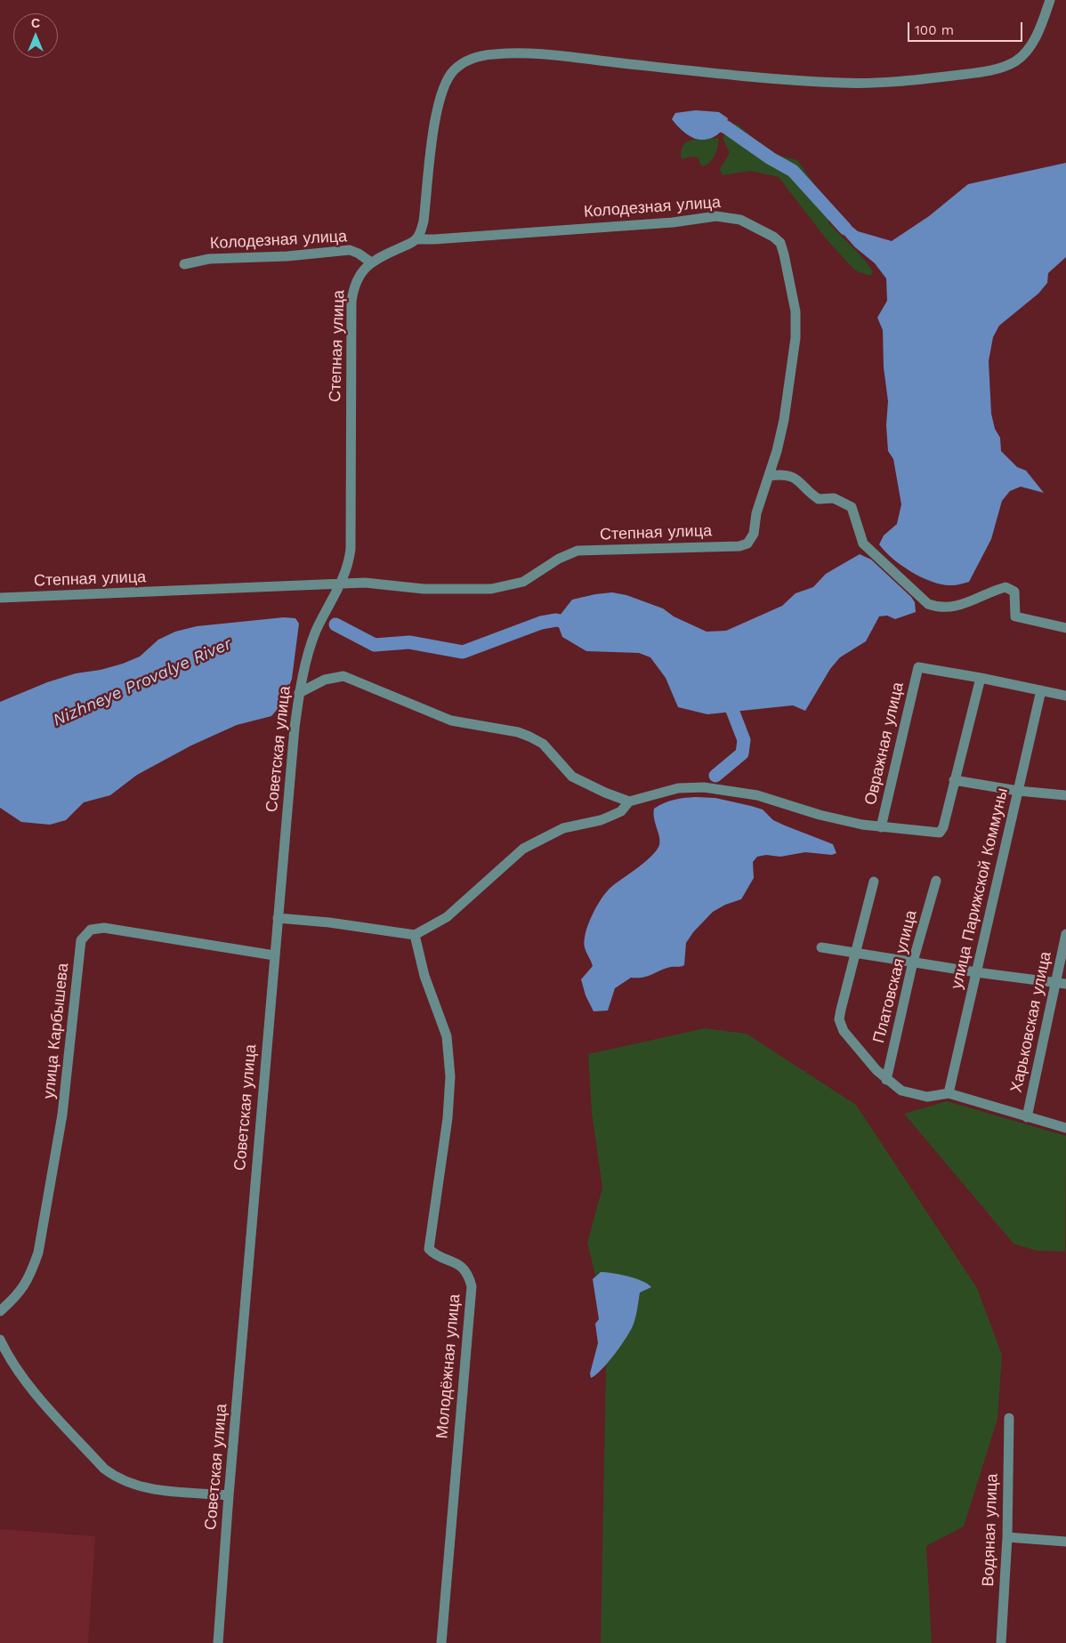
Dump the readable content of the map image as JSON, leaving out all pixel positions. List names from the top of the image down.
{
  "streets": {
    "street": [
      "Колодезная улица",
      "Степная улица",
      "Овражная улица",
      "Советская улица",
      "улица Парижской Коммуны",
      "Платовская улица",
      "Харьковская улица",
      "улица Карбышева",
      "Молодёжная улица",
      "Водяная улица"
    ]
  },
  "crossings": [
    ["Колодезная улица", "Степная улица"],
    ["Степная улица", "Советская улица"],
    ["Советская улица", "улица Карбышева"]
  ],
  "water": ["Nizhneye Provalye River"],
  "scale_bar": "100 m",
  "north": "top"
}
